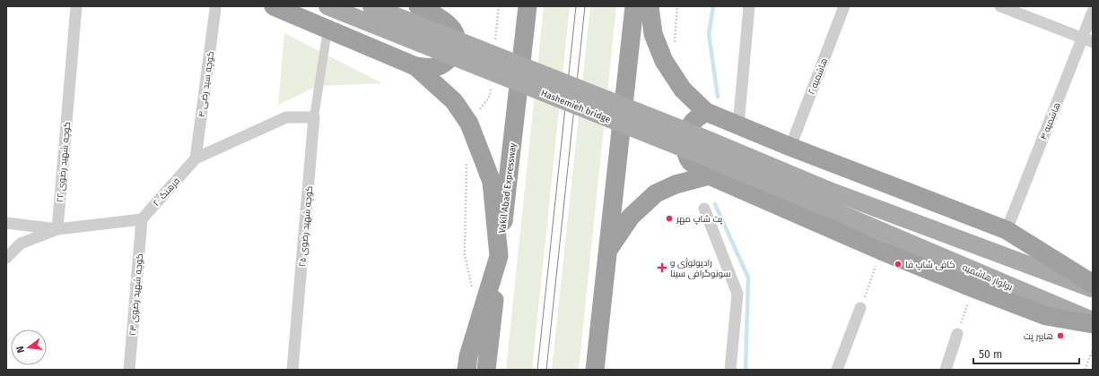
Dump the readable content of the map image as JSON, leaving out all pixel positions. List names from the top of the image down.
{
  "streets": {
    "highway": ["Vakil Abad Expressway"],
    "main road": ["Hashemieh bridge", "بولوار هاشمیه"],
    "street": [
      "هاشمیه ۲",
      "کوچه سید رضی ۴",
      "هاشمیه ۴",
      "کوچه شهید رضوی ۲۲",
      "فرهنگ ۲۰",
      "کوچه شهید رضوی ۲۵",
      "کوچه شهید رضوی ۲۳"
    ]
  },
  "crossings": [
    ["کوچه سید رضی ۴", "فرهنگ ۲۰"],
    ["Hashemieh bridge", "بولوار هاشمیه"],
    ["فرهنگ ۲۰", "کوچه شهید رضوی ۲۵"],
    ["فرهنگ ۲۰", "کوچه شهید رضوی ۲۳"]
  ],
  "places": {
    "other": ["پت شاپ مهر", "کافی شاپ فا", "هایپر پت"],
    "health": ["رادیولوژی و سونوگرافی سینا"]
  },
  "scale_bar": "50 m",
  "north": "left"
}
